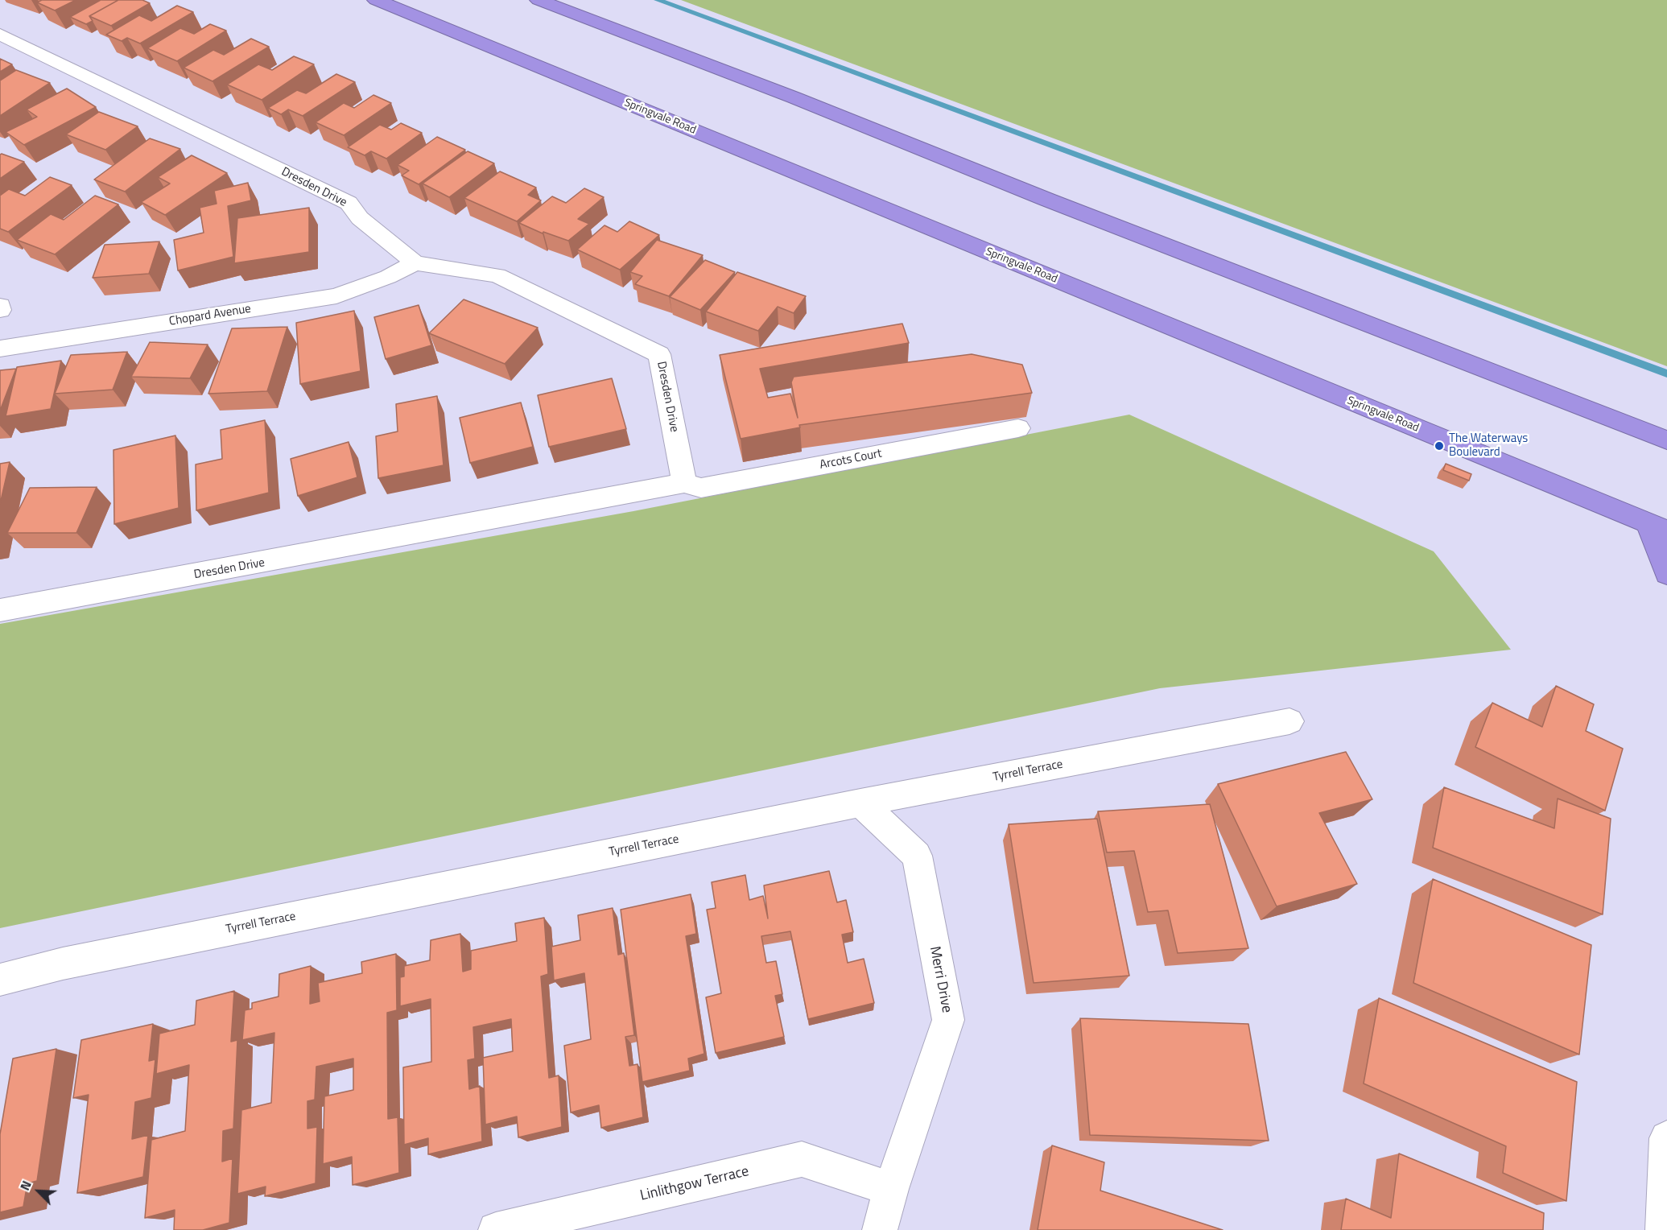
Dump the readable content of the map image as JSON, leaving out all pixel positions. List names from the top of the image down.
{
  "streets": {
    "highway": ["Springvale Road"],
    "street": [
      "Dresden Drive",
      "Chopard Avenue",
      "Arcots Court",
      "Tyrrell Terrace",
      "Merri Drive",
      "Linlithgow Terrace"
    ]
  },
  "crossings": [
    ["Dresden Drive", "Chopard Avenue"],
    ["Dresden Drive", "Arcots Court"],
    ["Tyrrell Terrace", "Merri Drive"],
    ["Merri Drive", "Linlithgow Terrace"]
  ],
  "places": ["The Waterways Boulevard"],
  "north": "top left"
}
